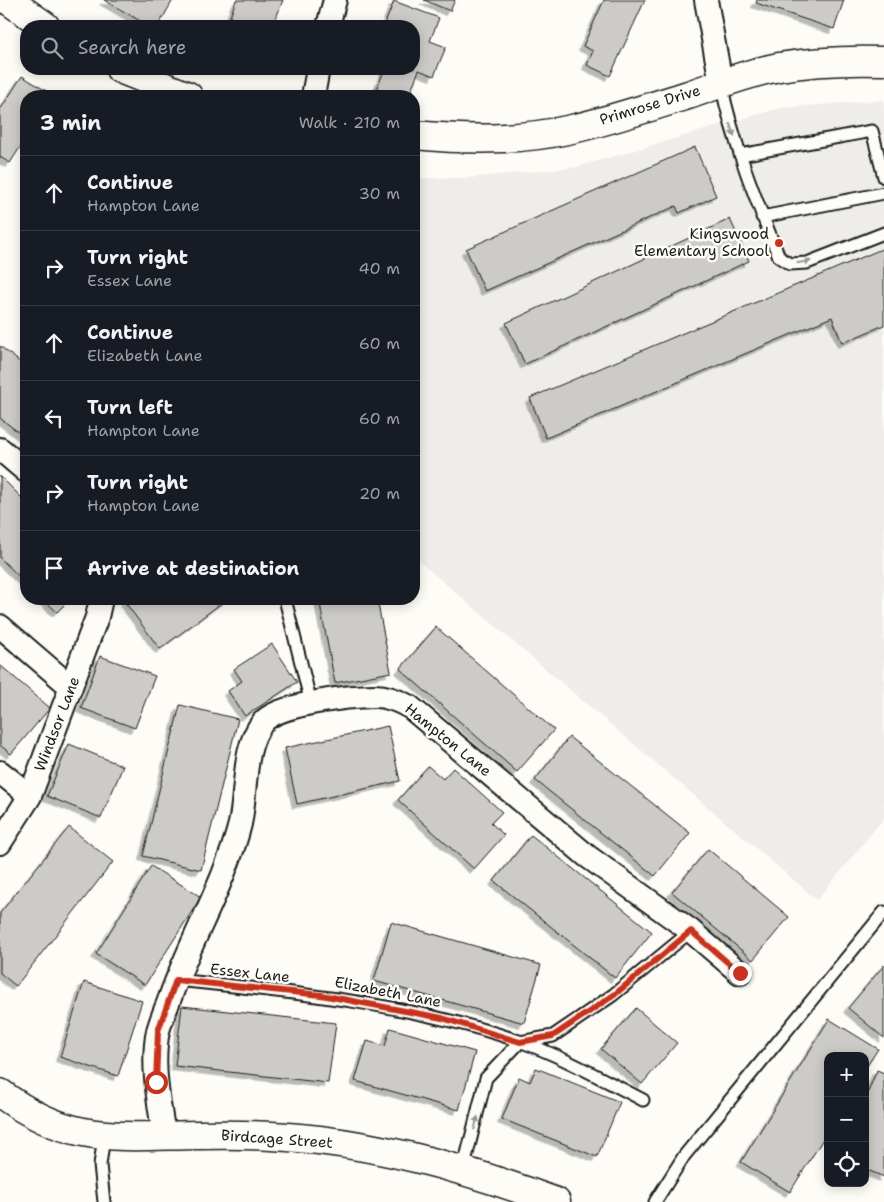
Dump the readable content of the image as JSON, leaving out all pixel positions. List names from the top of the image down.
{
  "streets": {
    "street": [
      "Primrose Drive",
      "Windsor Lane",
      "Hampton Lane",
      "Birdcage Street"
    ],
    "lane": ["Essex Lane", "Elizabeth Lane"]
  },
  "crossings": [
    ["Hampton Lane", "Essex Lane"],
    ["Hampton Lane", "Birdcage Street"],
    ["Essex Lane", "Elizabeth Lane"]
  ],
  "places": ["Kingswood Elementary School"],
  "page": {
    "search": "Search here",
    "heading": ["3 min", "Walk · 210 m"],
    "list": [
      ["Continue", "Hampton Lane", "30 m"],
      ["Turn right", "Essex Lane", "40 m"],
      ["Continue", "Elizabeth Lane", "60 m"],
      ["Turn left", "Hampton Lane", "60 m"],
      ["Turn right", "Hampton Lane", "20 m"],
      "Arrive at destination"
    ],
    "map_buttons": ["+", "−"]
  }
}
